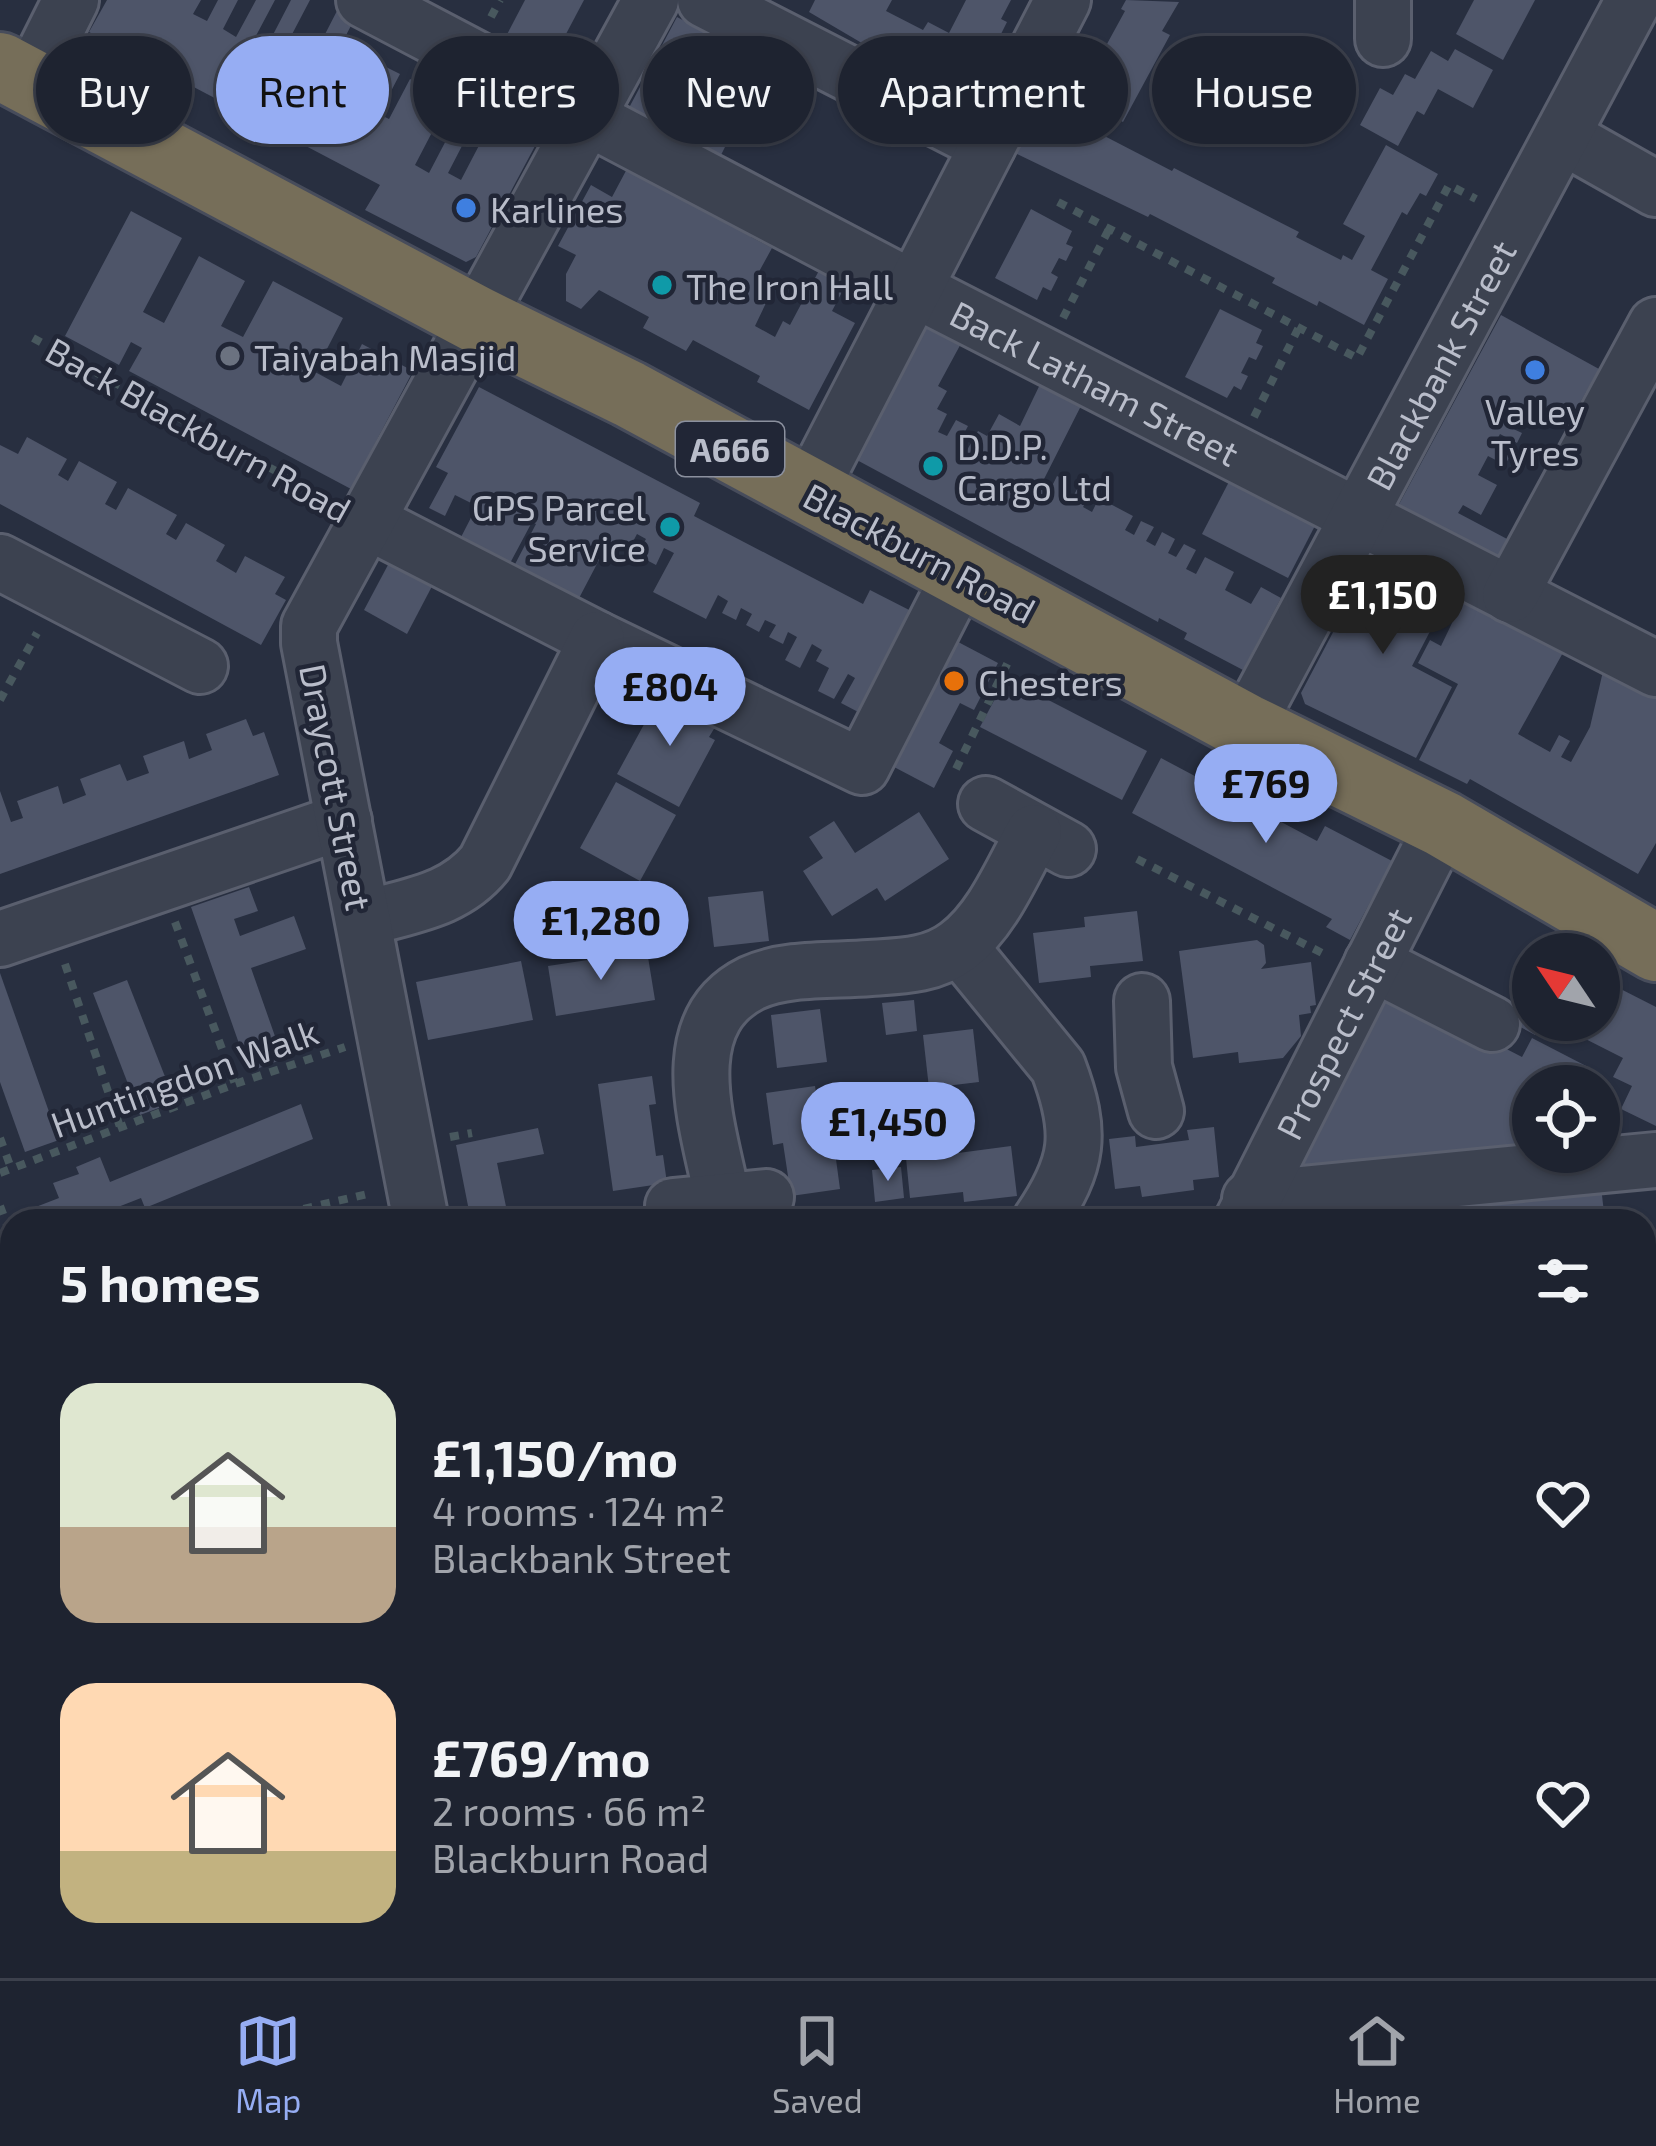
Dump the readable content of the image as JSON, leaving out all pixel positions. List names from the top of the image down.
{
  "streets": {
    "highway": ["A666", "Blackburn Road"],
    "street": [
      "Blackbank Street",
      "Back Latham Street",
      "Draycott Street",
      "Prospect Street"
    ],
    "path": ["Back Blackburn Road", "Huntingdon Walk"]
  },
  "crossings": [
    ["Blackbank Street", "Back Latham Street"],
    ["Blackbank Street", "Blackburn Road"],
    ["Back Blackburn Road", "Draycott Street"],
    ["Blackburn Road", "Draycott Street"],
    ["Blackburn Road", "Prospect Street"],
    ["Draycott Street", "Huntingdon Walk"]
  ],
  "places": [
    "Karlines",
    "The Iron Hall",
    "Taiyabah Masjid",
    "Valley Tyres",
    "D.D.P. Cargo Ltd",
    "GPS Parcel Service",
    "Chesters"
  ],
  "north": "top left",
  "page": {
    "chip": [
      "Buy",
      "Rent",
      "Filters",
      "New",
      "Apartment",
      "House"
    ],
    "price": [
      "£1,150",
      "£804",
      "£769",
      "£1,280",
      "£1,450"
    ],
    "heading": "5 homes",
    "list": [
      {
        "name": "£1,150/mo",
        "note": "4 rooms · 124 m² · Blackbank Street"
      },
      {
        "name": "£769/mo",
        "note": "2 rooms · 66 m² · Blackburn Road"
      }
    ],
    "tabs": ["Map", "Saved", "Home"]
  }
}
